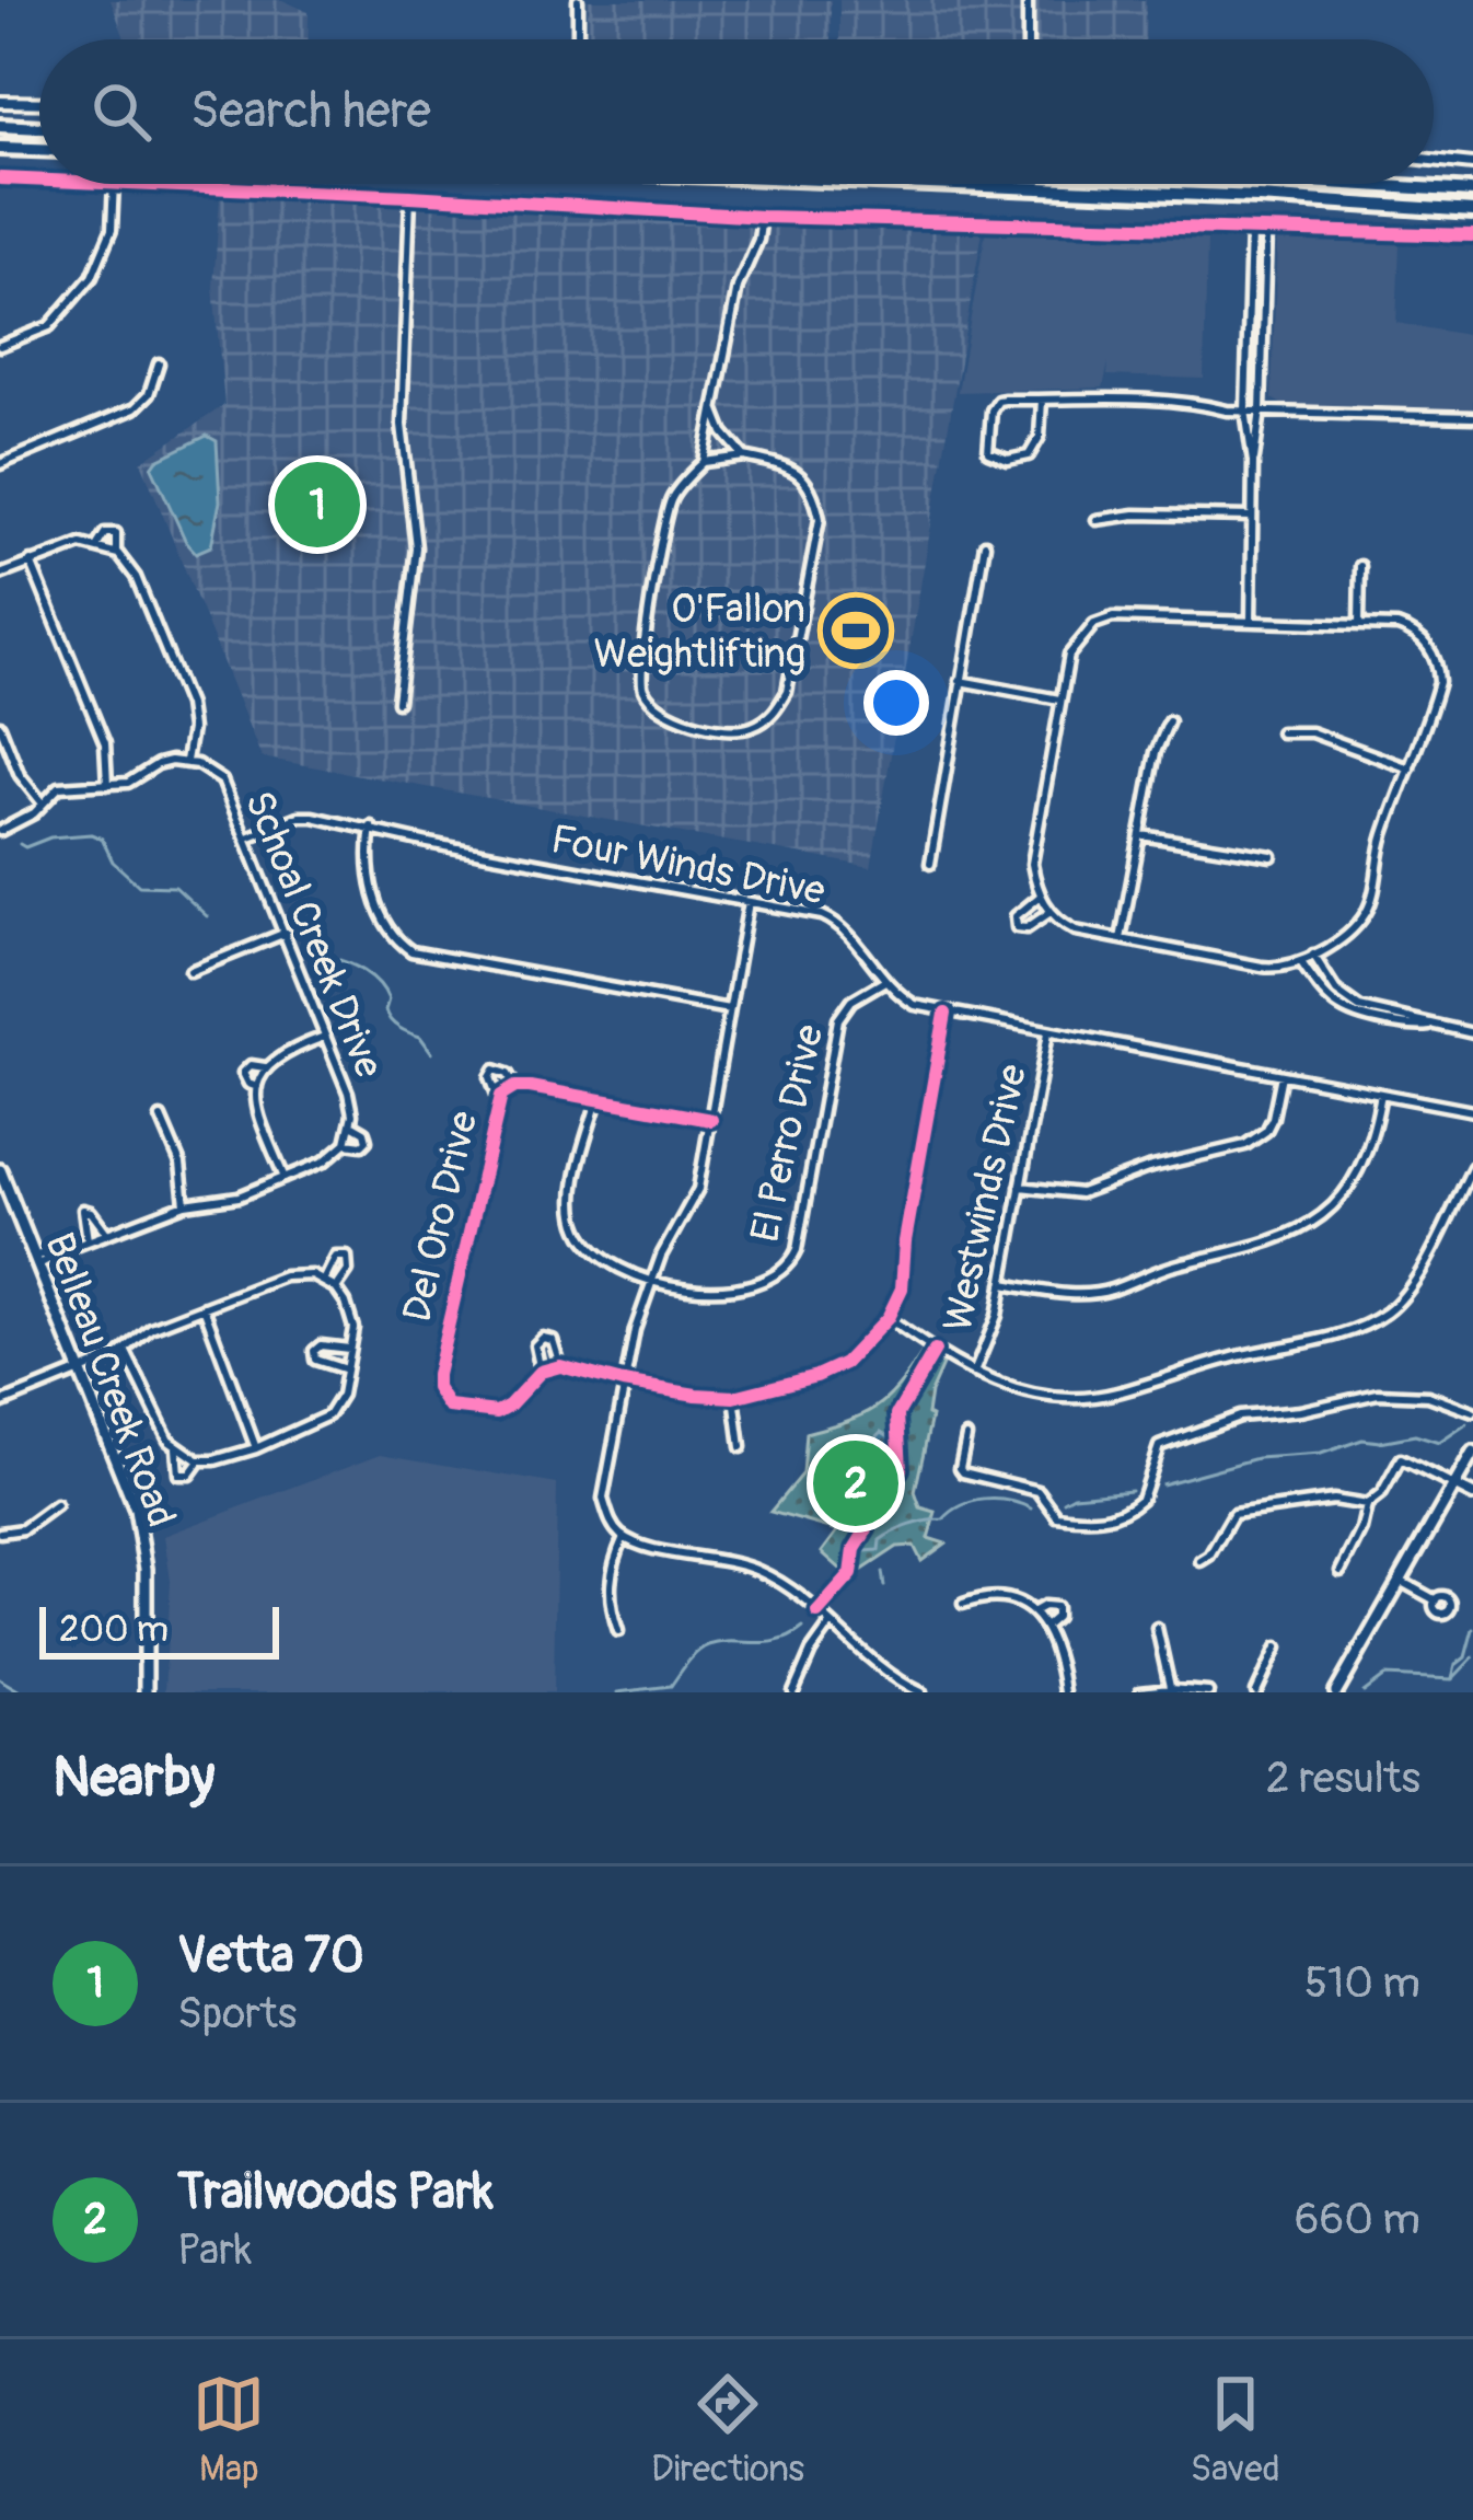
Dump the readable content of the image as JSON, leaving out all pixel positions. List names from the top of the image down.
{
  "streets": {
    "main road": ["Belleau Creek Road"],
    "street": [
      "Four Winds Drive",
      "Schoal Creek Drive",
      "El Perro Drive",
      "Westwinds Drive",
      "Del Oro Drive"
    ]
  },
  "crossings": [
    ["Four Winds Drive", "Schoal Creek Drive"],
    ["Four Winds Drive", "El Perro Drive"],
    ["Four Winds Drive", "Westwinds Drive"],
    ["El Perro Drive", "Del Oro Drive"]
  ],
  "places": {
    "sports": ["O'Fallon Weightlifting"]
  },
  "scale_bar": "200 m",
  "page": {
    "search": "Search here",
    "pins": ["1", "2"],
    "scale": "200 m",
    "heading": ["Nearby", "2 results"],
    "list": [
      {
        "mark": "1",
        "name": "Vetta 70",
        "note": "Sports",
        "value": "510 m"
      },
      {
        "mark": "2",
        "name": "Trailwoods Park",
        "note": "Park",
        "value": "660 m"
      }
    ],
    "nav": ["Map", "Directions", "Saved"]
  }
}
